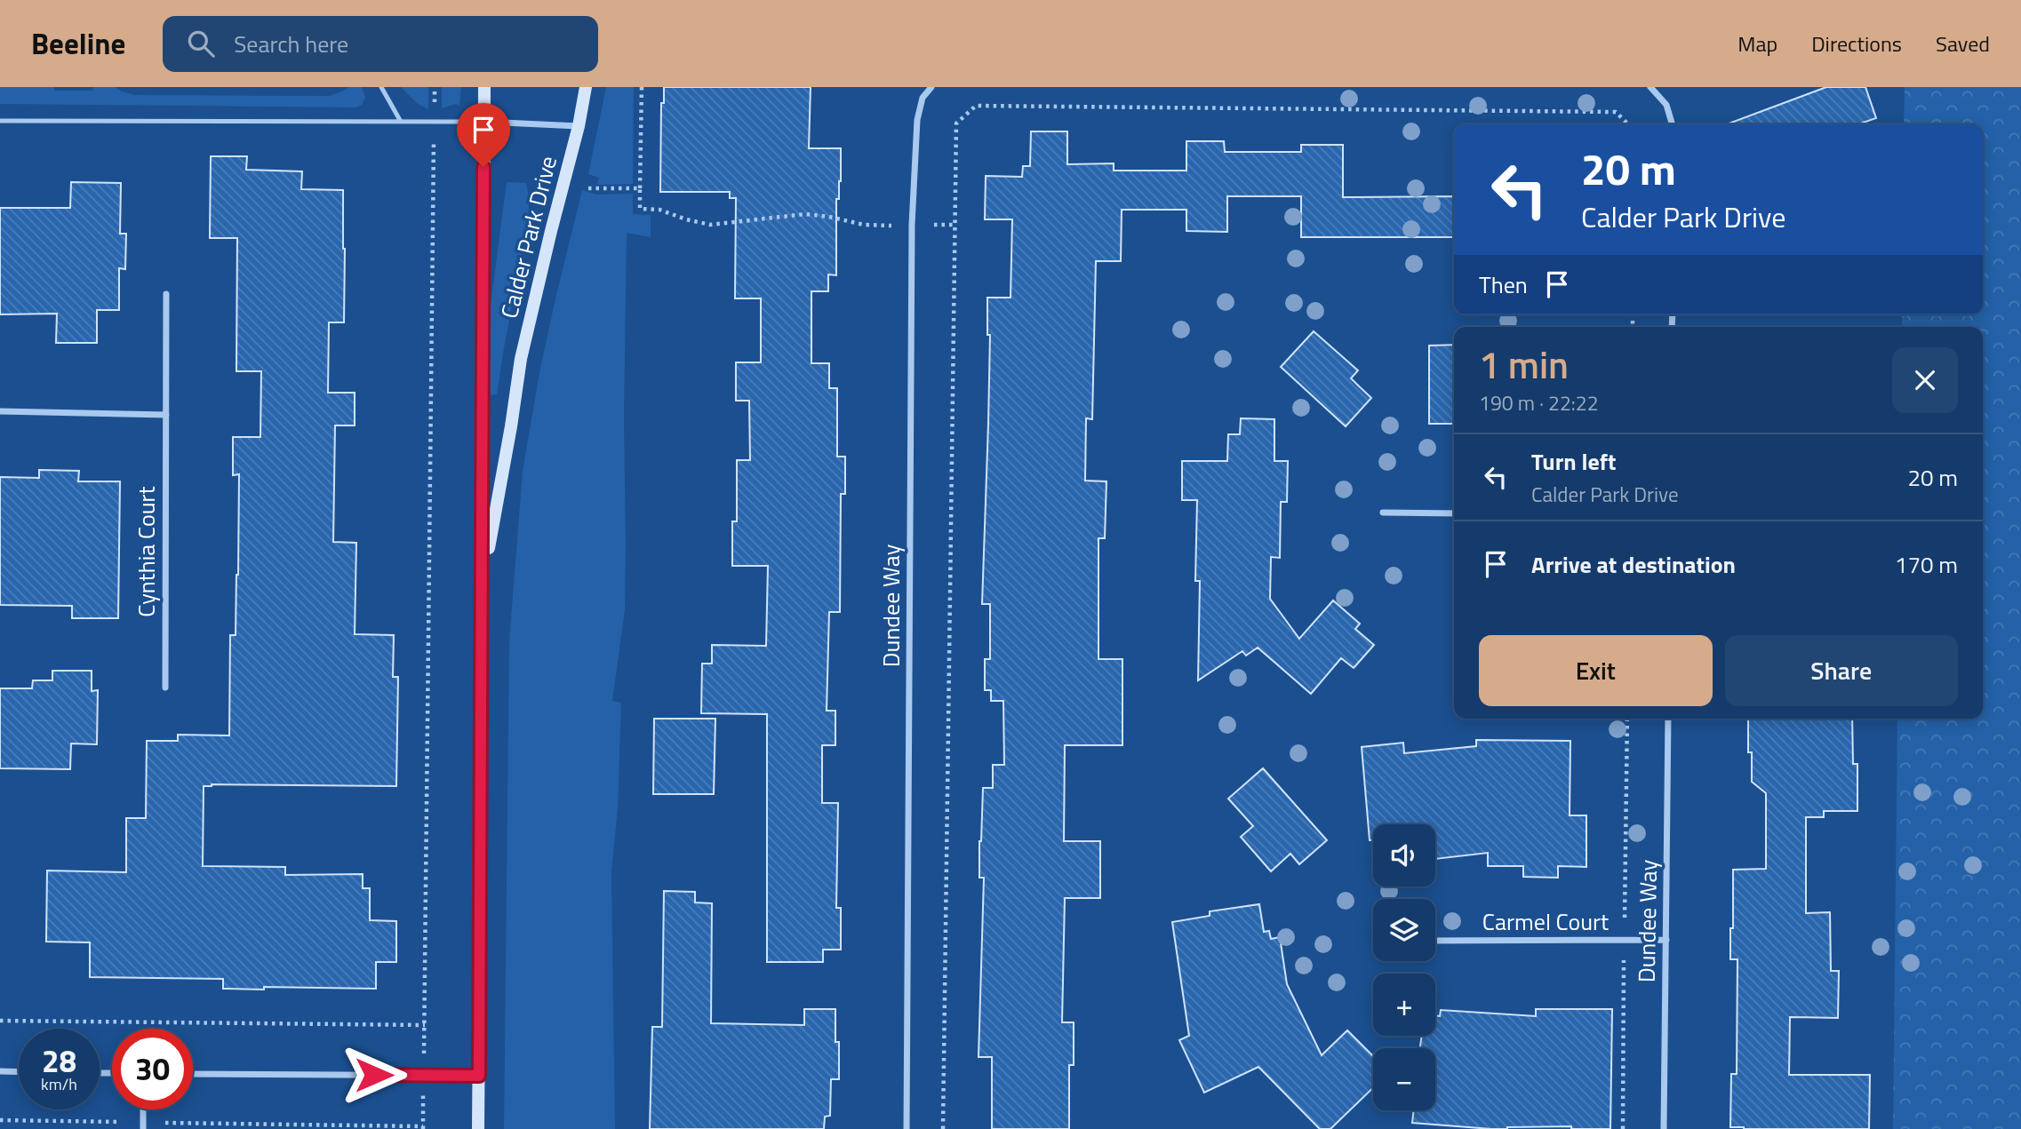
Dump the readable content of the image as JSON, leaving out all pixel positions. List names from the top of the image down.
{
  "streets": {
    "street": [
      "Calder Park Drive",
      "Cynthia Court",
      "Dundee Way",
      "Carmel Court"
    ]
  },
  "crossings": [
    ["Dundee Way", "Carmel Court"]
  ],
  "page": {
    "header": "Beeline",
    "search": "Search here",
    "nav": ["Map", "Directions", "Saved"],
    "turn": ["20 m", "Calder Park Drive"],
    "then": "Then",
    "heading": ["1 min", "190 m · 22:22"],
    "list": [
      {
        "name": "Turn left",
        "note": "Calder Park Drive",
        "value": "20 m"
      },
      {
        "name": "Arrive at destination",
        "value": "170 m"
      }
    ],
    "buttons": ["Exit", "Share"],
    "map_buttons": ["+", "−"],
    "speed": "28 km/h",
    "limit": "30"
  }
}
